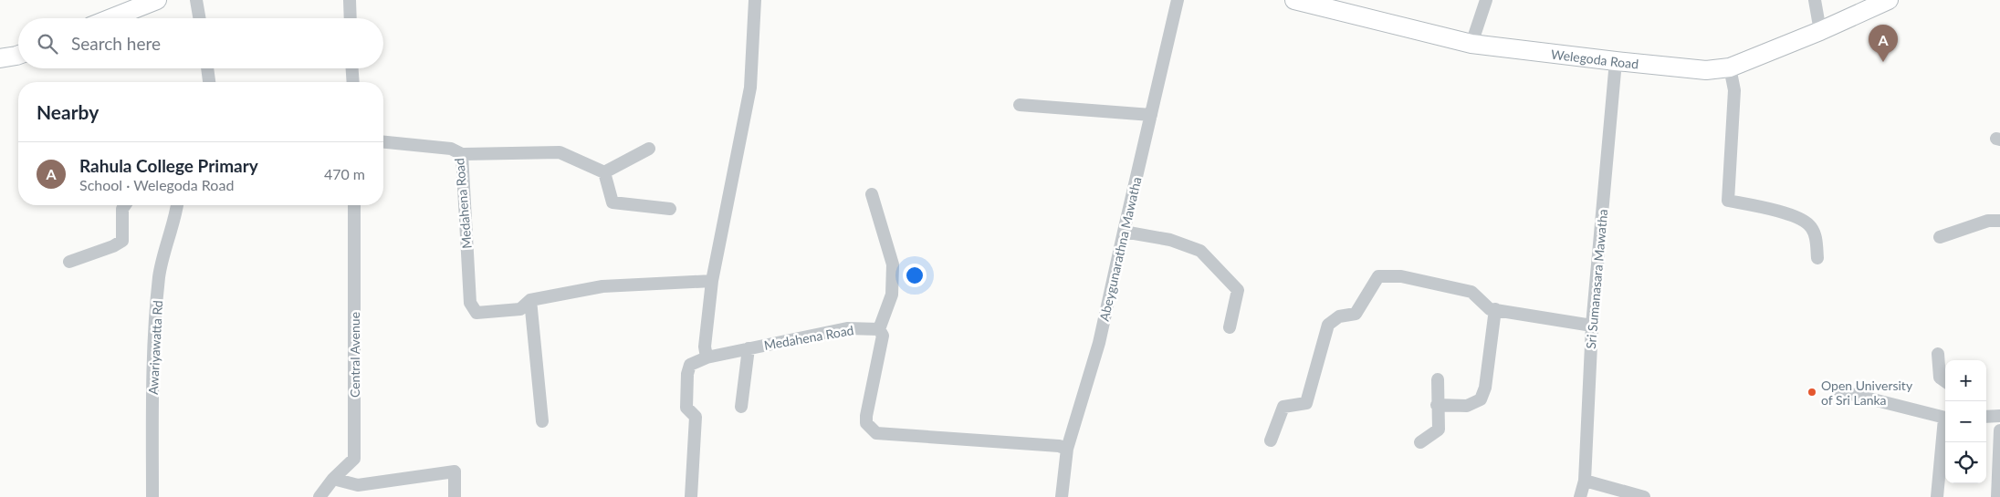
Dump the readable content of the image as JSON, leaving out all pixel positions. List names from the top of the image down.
{
  "streets": {
    "street": [
      "Welegoda Road",
      "Medahena Road",
      "Abeygunarathna Mawatha",
      "Sri Sumanasara Mawatha",
      "Awariyawatta Rd",
      "Central Avenue"
    ]
  },
  "crossings": [
    ["Welegoda Road", "Sri Sumanasara Mawatha"]
  ],
  "places": ["Open University of Sri Lanka"],
  "page": {
    "search": "Search here",
    "pins": "A",
    "heading": "Nearby",
    "list": [
      {
        "mark": "A",
        "name": "Rahula College Primary",
        "note": "School · Welegoda Road",
        "value": "470 m"
      }
    ],
    "map_buttons": ["+", "−"]
  }
}
